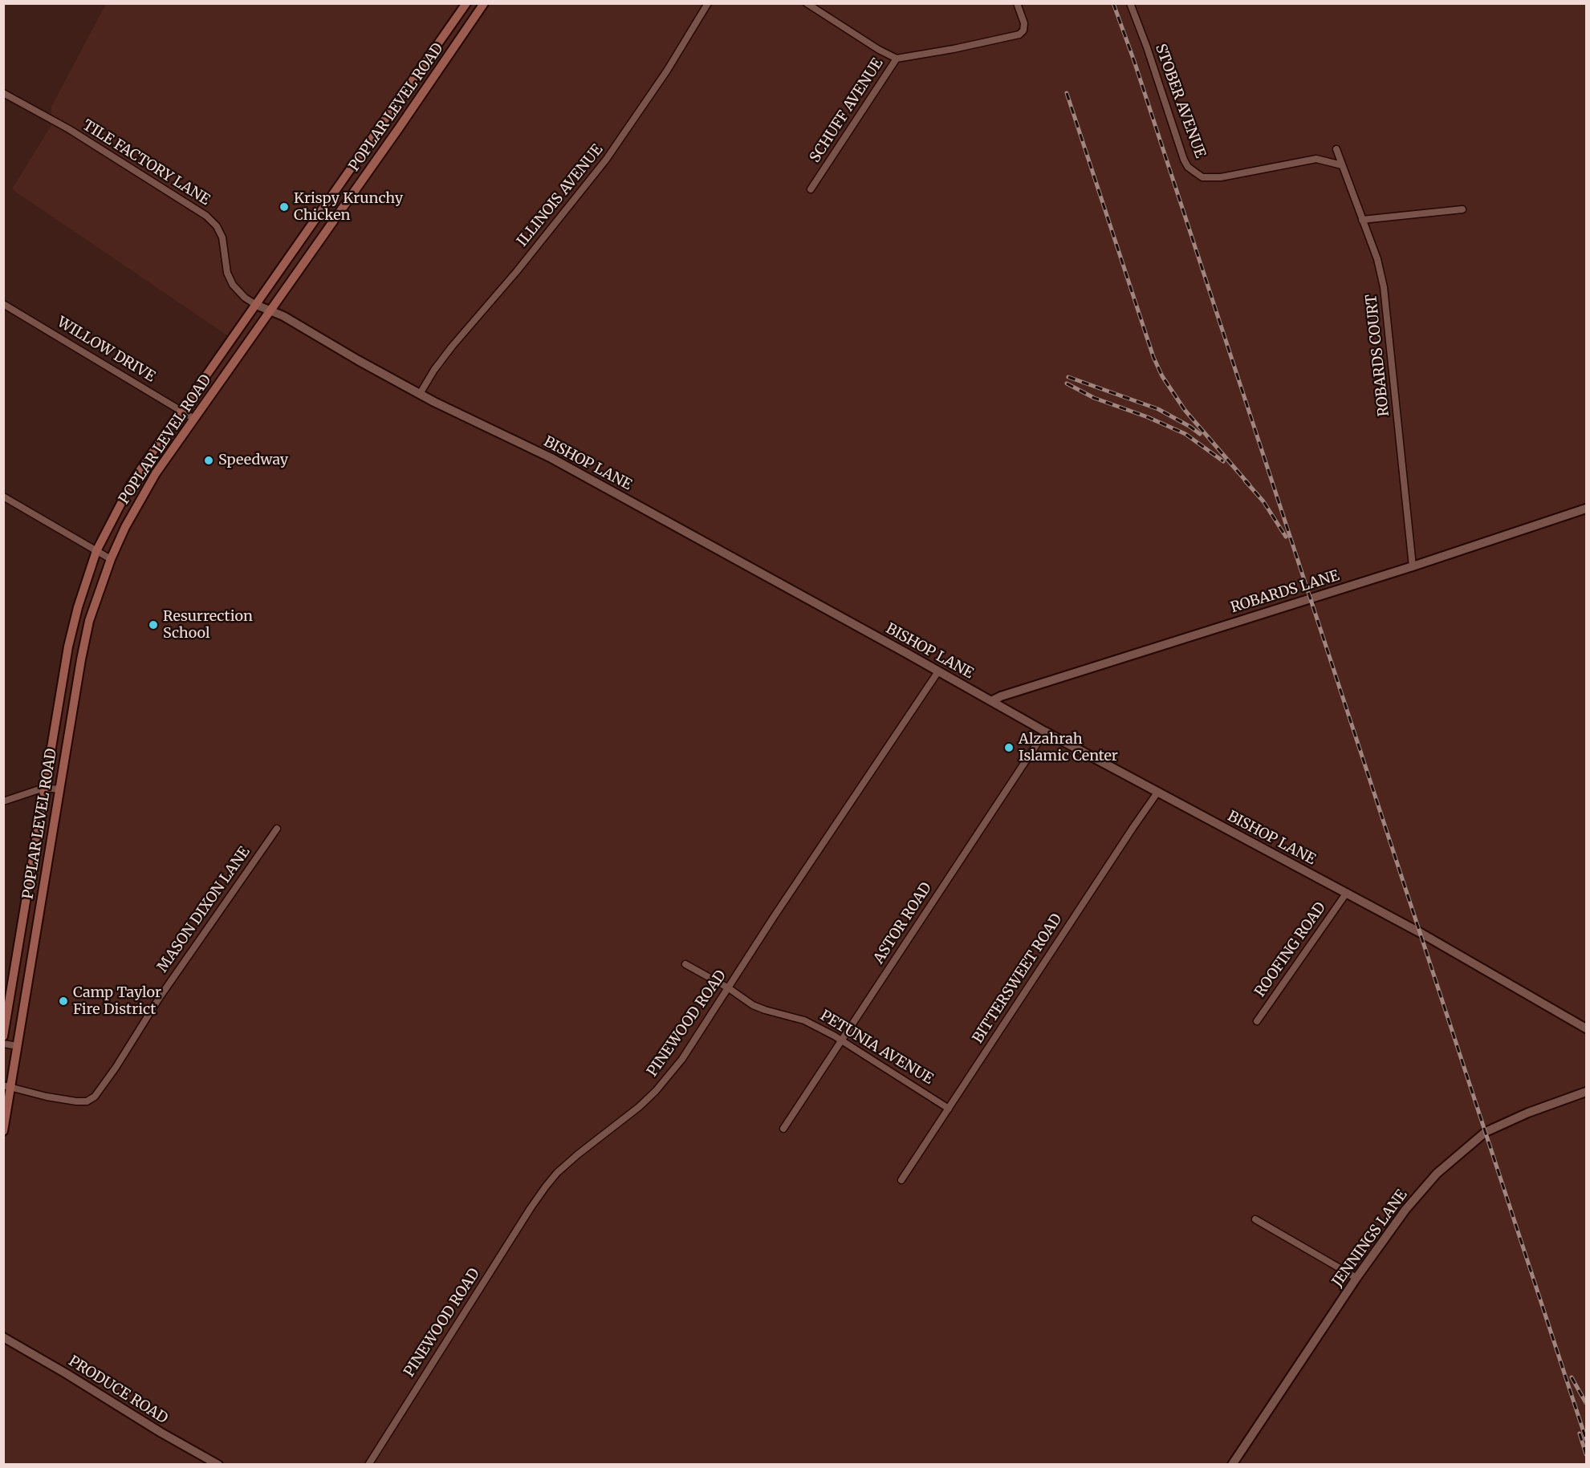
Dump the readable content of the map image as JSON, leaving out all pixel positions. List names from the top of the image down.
{
  "streets": {
    "main road": ["POPLAR LEVEL ROAD"],
    "street": [
      "STOBER AVENUE",
      "SCHUFF AVENUE",
      "TILE FACTORY LANE",
      "ILLINOIS AVENUE",
      "WILLOW DRIVE",
      "ROBARDS COURT",
      "BISHOP LANE",
      "ROBARDS LANE",
      "MASON DIXON LANE",
      "ASTOR ROAD",
      "ROOFING ROAD",
      "BITTERSWEET ROAD",
      "PINEWOOD ROAD",
      "PETUNIA AVENUE",
      "JENNINGS LANE",
      "PRODUCE ROAD"
    ]
  },
  "crossings": [
    ["STOBER AVENUE", "ROBARDS COURT"],
    ["POPLAR LEVEL ROAD", "TILE FACTORY LANE"],
    ["POPLAR LEVEL ROAD", "WILLOW DRIVE"],
    ["POPLAR LEVEL ROAD", "BISHOP LANE"],
    ["POPLAR LEVEL ROAD", "MASON DIXON LANE"],
    ["TILE FACTORY LANE", "BISHOP LANE"],
    ["ILLINOIS AVENUE", "BISHOP LANE"],
    ["ROBARDS COURT", "ROBARDS LANE"],
    ["BISHOP LANE", "ROBARDS LANE"],
    ["BISHOP LANE", "ASTOR ROAD"],
    ["BISHOP LANE", "ROOFING ROAD"],
    ["BISHOP LANE", "BITTERSWEET ROAD"],
    ["BISHOP LANE", "PINEWOOD ROAD"],
    ["ASTOR ROAD", "PETUNIA AVENUE"],
    ["BITTERSWEET ROAD", "PETUNIA AVENUE"],
    ["PINEWOOD ROAD", "PETUNIA AVENUE"]
  ],
  "places": [
    "Krispy Krunchy Chicken",
    "Speedway",
    "Resurrection School",
    "Alzahrah Islamic Center",
    "Camp Taylor Fire District"
  ]
}
